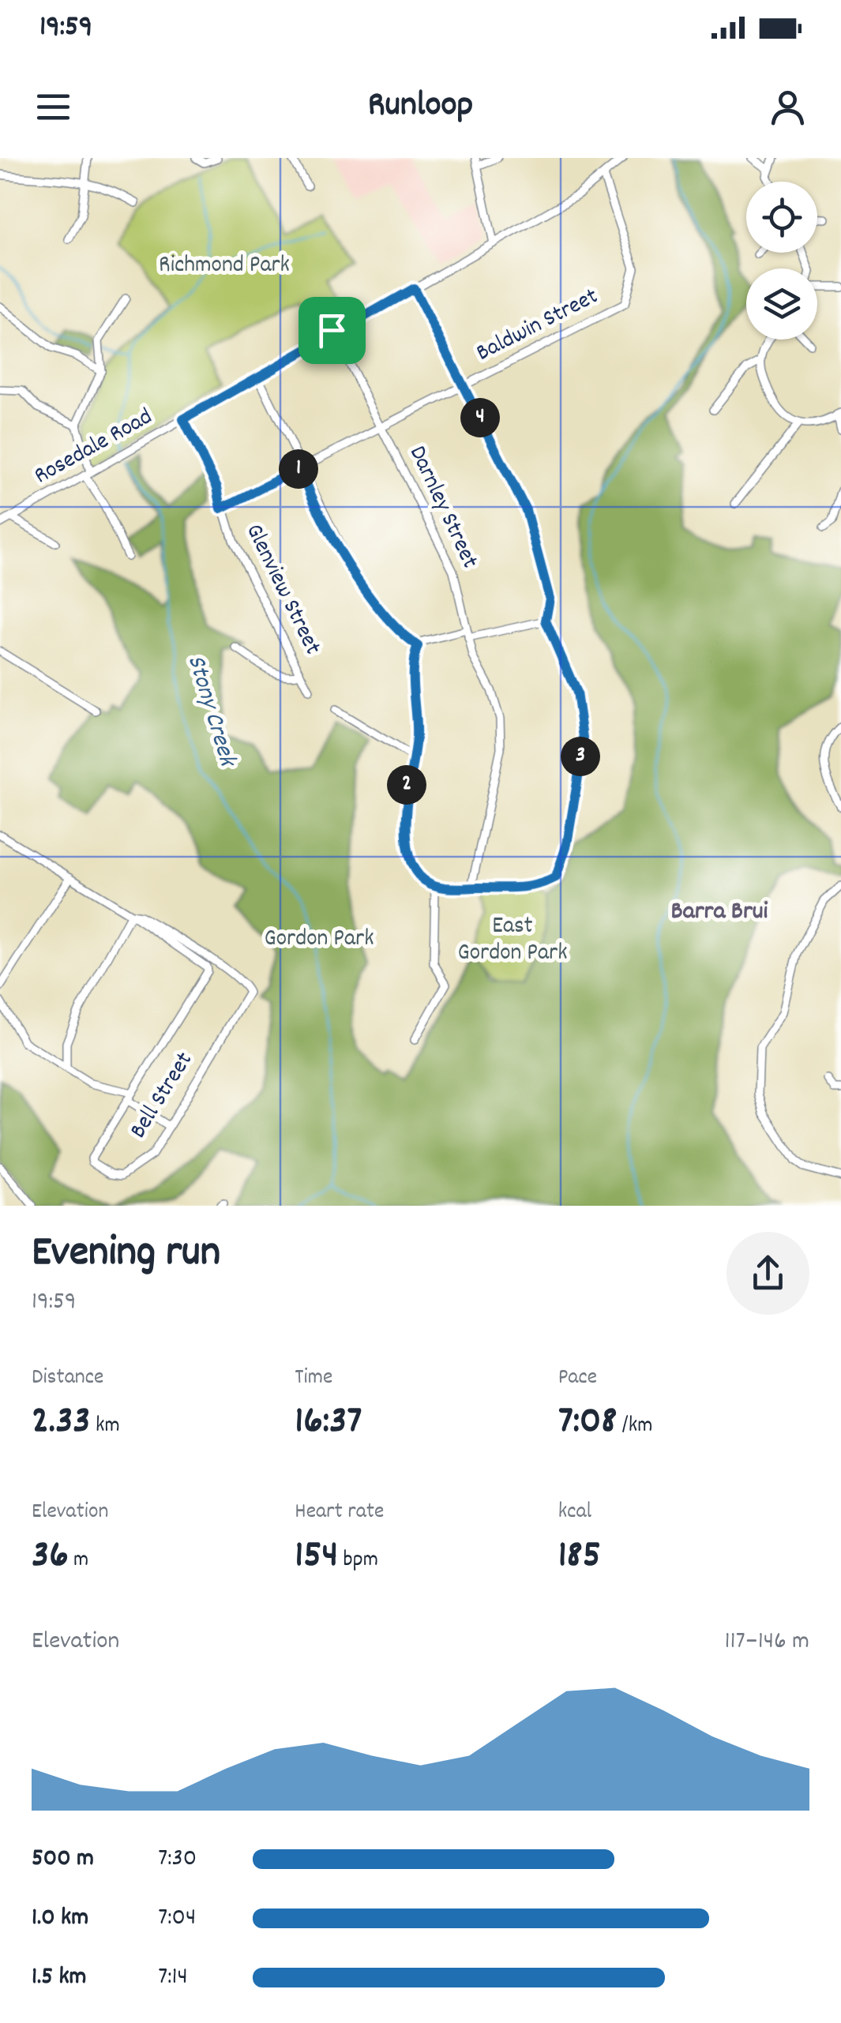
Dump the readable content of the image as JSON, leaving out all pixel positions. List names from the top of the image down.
{
  "streets": {
    "street": [
      "Baldwin Street",
      "Rosedale Road",
      "Darnley Street",
      "Glenview Street",
      "Bell Street"
    ]
  },
  "crossings": [
    ["Baldwin Street", "Rosedale Road"],
    ["Baldwin Street", "Darnley Street"],
    ["Baldwin Street", "Glenview Street"],
    ["Rosedale Road", "Darnley Street"],
    ["Rosedale Road", "Glenview Street"]
  ],
  "districts": ["Barra Brui"],
  "water": ["Stony Creek"],
  "parks": ["Richmond Park", "East Gordon Park", "Gordon Park"],
  "page": {
    "status": "19:59",
    "header": "Runloop",
    "pins": [
      "4",
      "1",
      "3",
      "2"
    ],
    "heading": ["Evening run", "19:59"],
    "stats": [
      ["Distance", "2.33 km"],
      ["Time", "16:37"],
      ["Pace", "7:08 /km"],
      ["Elevation", "36 m"],
      ["Heart rate", "154 bpm"],
      ["kcal", "185"]
    ],
    "chart": ["Elevation", "117–146 m"],
    "list": [
      {
        "name": "500 m",
        "note": "7:30"
      },
      {
        "name": "1.0 km",
        "note": "7:04"
      },
      {
        "name": "1.5 km",
        "note": "7:14"
      }
    ]
  }
}
